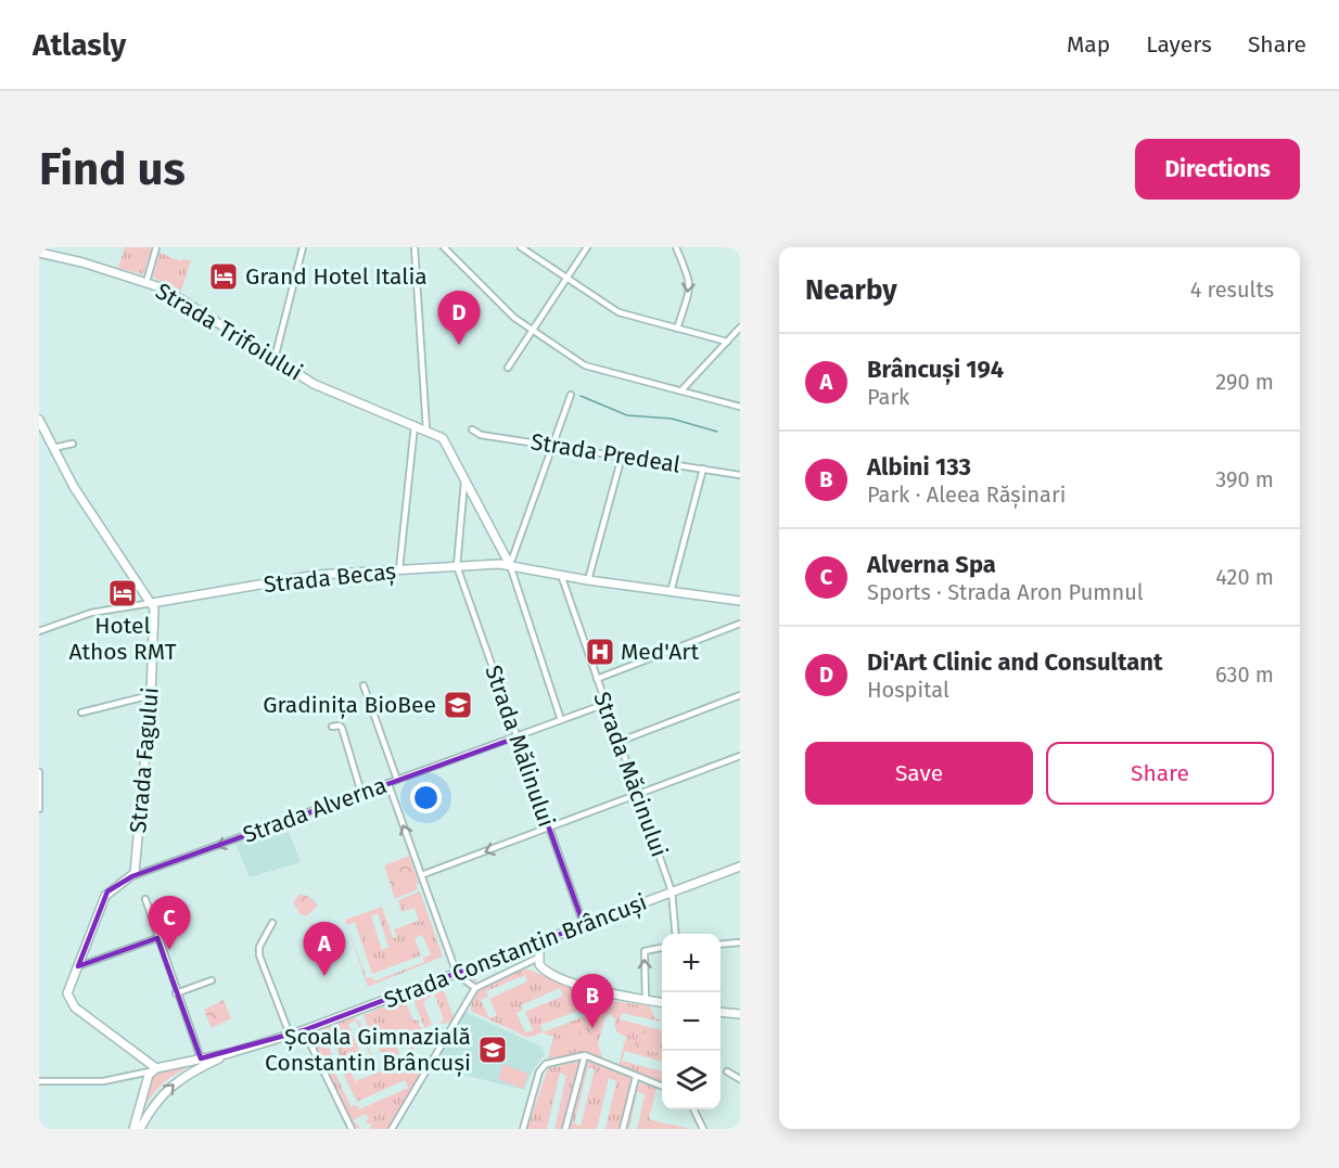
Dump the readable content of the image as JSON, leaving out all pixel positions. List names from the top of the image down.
{
  "streets": {
    "main road": [
      "Strada Trifoiului",
      "Strada Becaș",
      "Strada Fagului",
      "Strada Constantin Brâncuși"
    ],
    "street": [
      "Strada Predeal",
      "Strada Mălinului",
      "Strada Măcinului",
      "Strada Alverna"
    ]
  },
  "crossings": [
    ["Strada Trifoiului", "Strada Becaș"],
    ["Strada Becaș", "Strada Mălinului"],
    ["Strada Becaș", "Strada Fagului"],
    ["Strada Becaș", "Strada Măcinului"],
    ["Strada Mălinului", "Strada Alverna"],
    ["Strada Mălinului", "Strada Constantin Brâncuși"],
    ["Strada Fagului", "Strada Alverna"],
    ["Strada Măcinului", "Strada Alverna"],
    ["Strada Măcinului", "Strada Constantin Brâncuși"]
  ],
  "one_way": ["Strada Alverna"],
  "places": {
    "hotel": ["Grand Hotel Italia", "Hotel Athos RMT"],
    "hospital": ["Med'Art"],
    "school or university": ["Gradinița BioBee", "Școala Gimnazială Constantin Brâncuși"]
  },
  "page": {
    "header": "Atlasly",
    "nav": ["Map", "Layers", "Share"],
    "buttons": [
      "Directions",
      ["Save", "Share"]
    ],
    "title": "Find us",
    "heading": ["Nearby", "4 results"],
    "pins": [
      "D",
      "C",
      "A",
      "B"
    ],
    "list": [
      {
        "mark": "A",
        "name": "Brâncuși 194",
        "note": "Park",
        "value": "290 m"
      },
      {
        "mark": "B",
        "name": "Albini 133",
        "note": "Park · Aleea Rășinari",
        "value": "390 m"
      },
      {
        "mark": "C",
        "name": "Alverna Spa",
        "note": "Sports · Strada Aron Pumnul",
        "value": "420 m"
      },
      {
        "mark": "D",
        "name": "Di'Art Clinic and Consultant",
        "note": "Hospital",
        "value": "630 m"
      }
    ],
    "map_buttons": ["+", "−"]
  }
}
